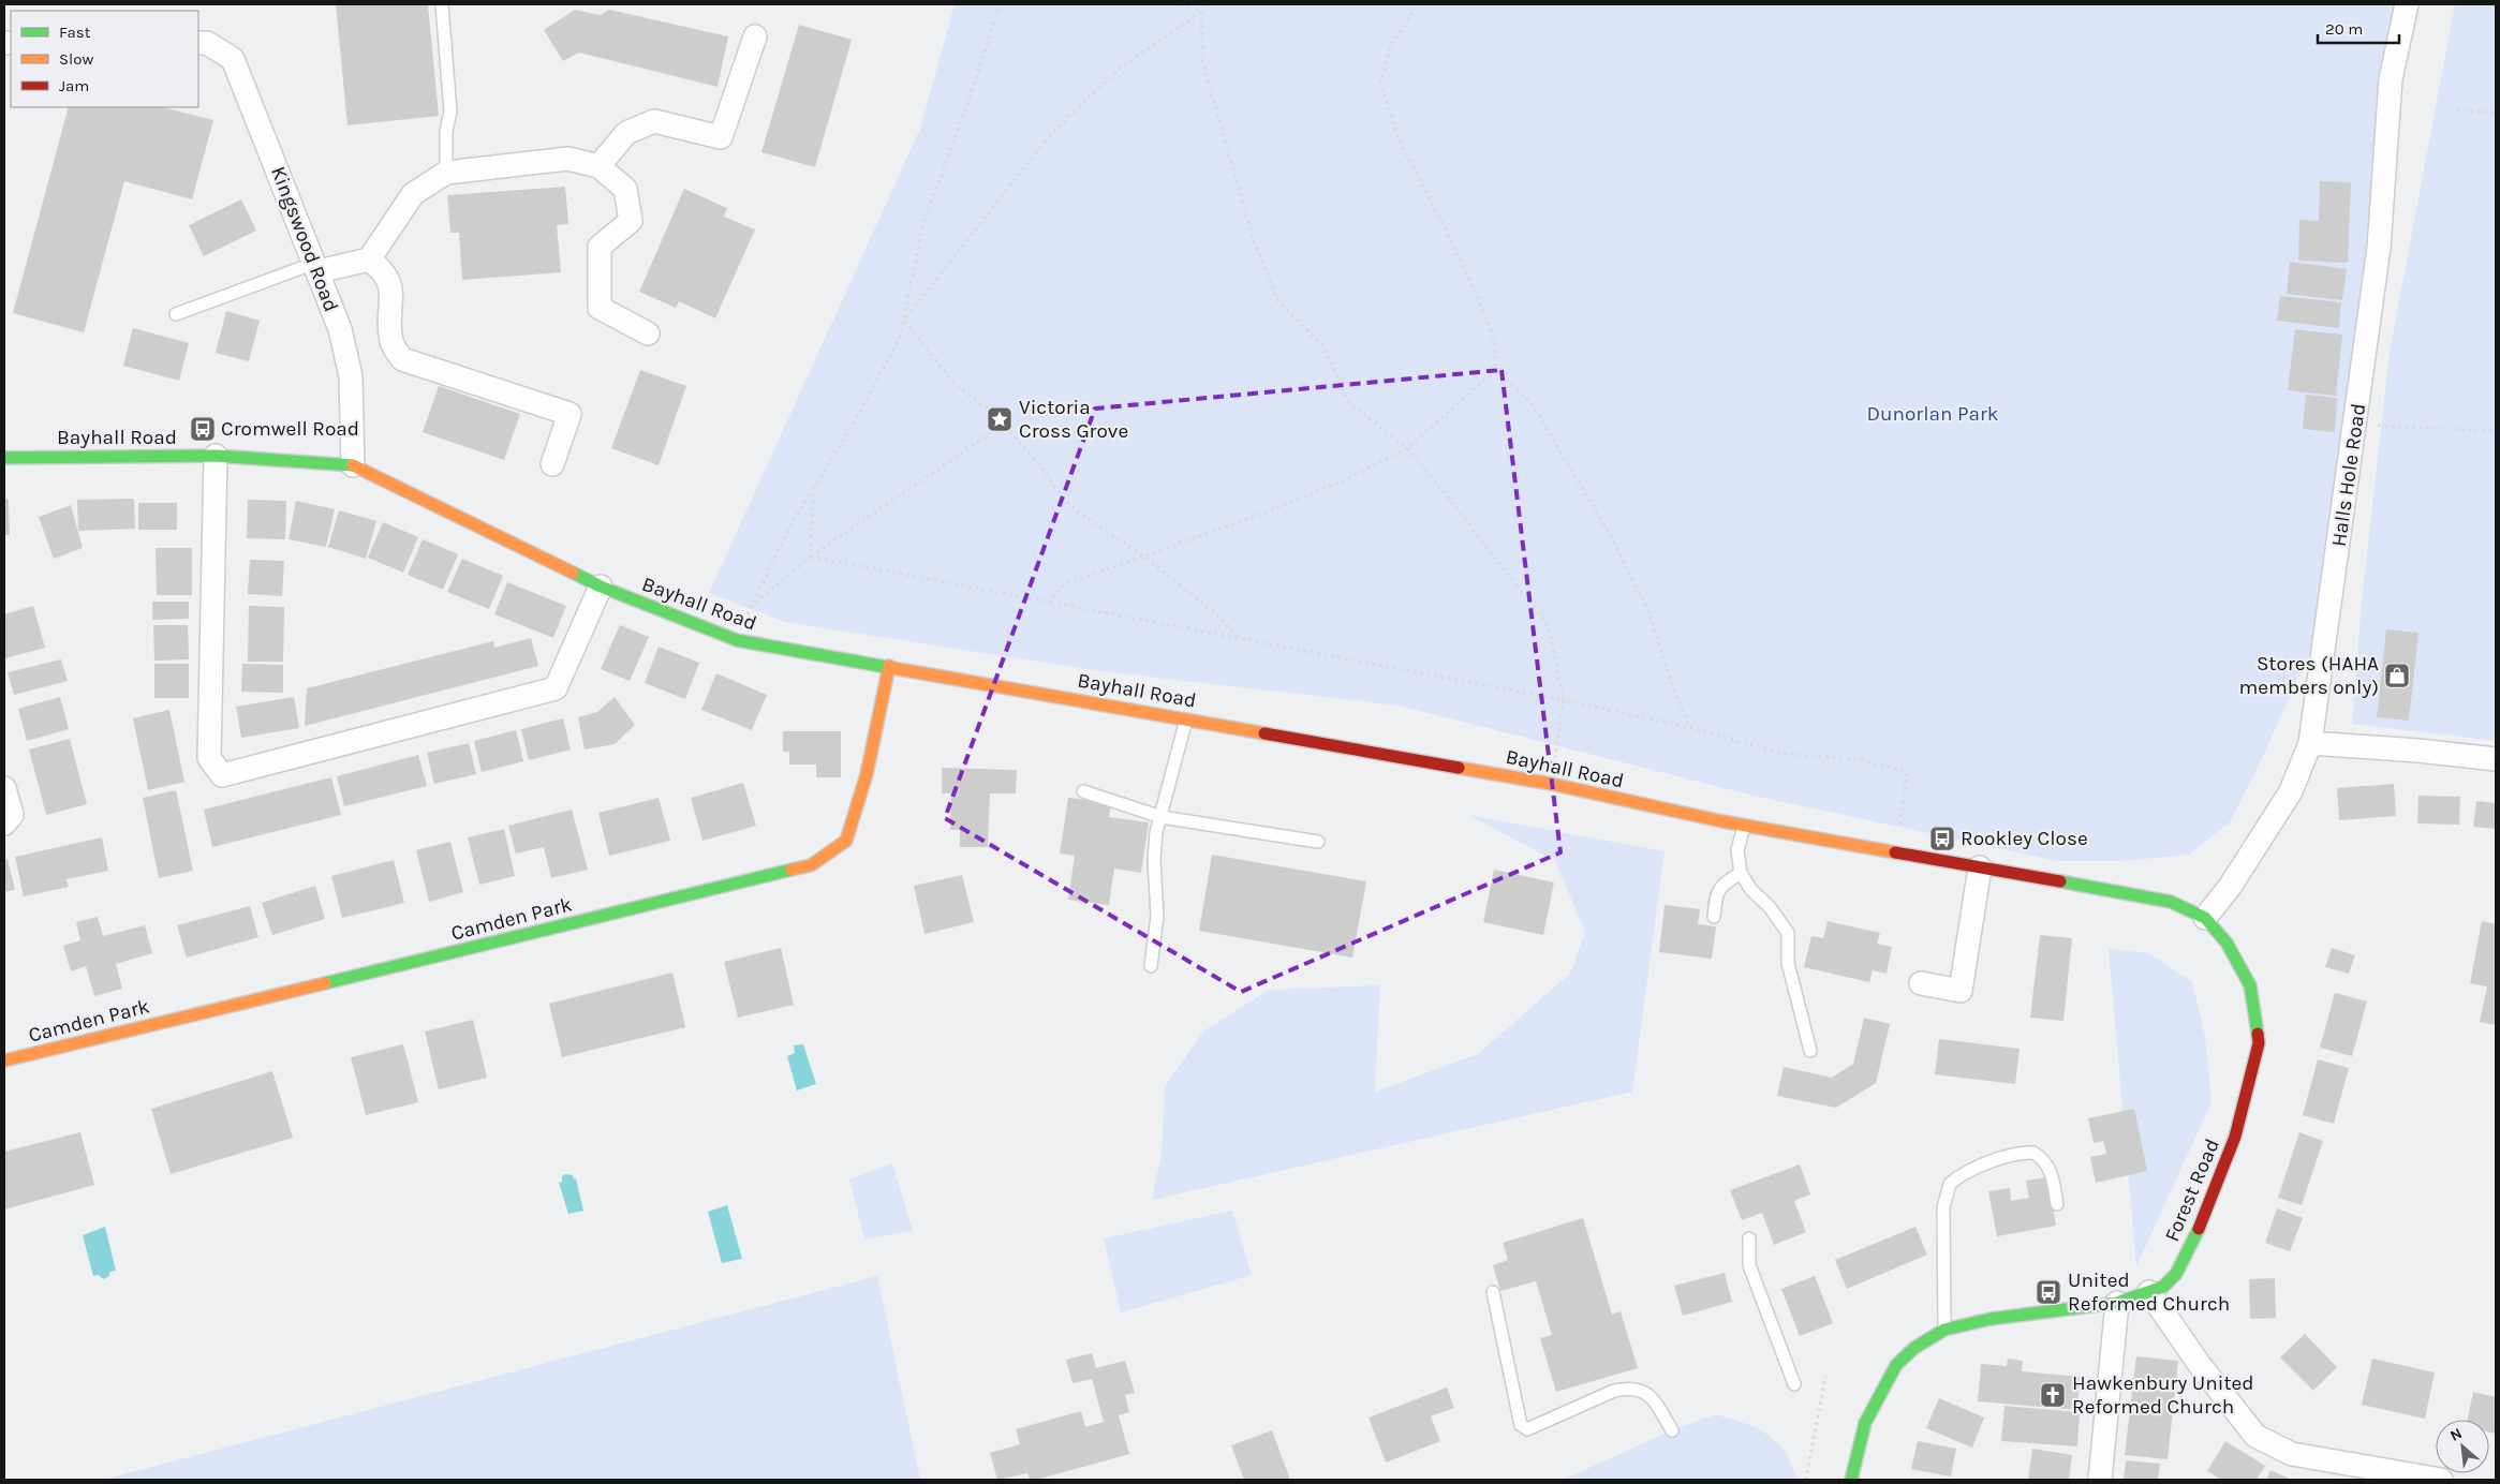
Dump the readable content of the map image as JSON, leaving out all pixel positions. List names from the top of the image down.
{
  "streets": {
    "street": [
      "Kingswood Road",
      "Bayhall Road",
      "Halls Hole Road",
      "Camden Park",
      "Forest Road"
    ]
  },
  "crossings": [
    ["Kingswood Road", "Bayhall Road"],
    ["Bayhall Road", "Halls Hole Road"],
    ["Bayhall Road", "Camden Park"],
    ["Bayhall Road", "Forest Road"]
  ],
  "parks": ["Dunorlan Park"],
  "places": {
    "place": ["Victoria Cross Grove"],
    "bus stop": ["Cromwell Road", "Rookley Close", "United Reformed Church"],
    "shop": ["Stores (HAHA members only)"],
    "church": ["Hawkenbury United Reformed Church"]
  },
  "legend": ["Fast", "Slow", "Jam"],
  "scale_bar": "20 m",
  "north": "top left"
}
